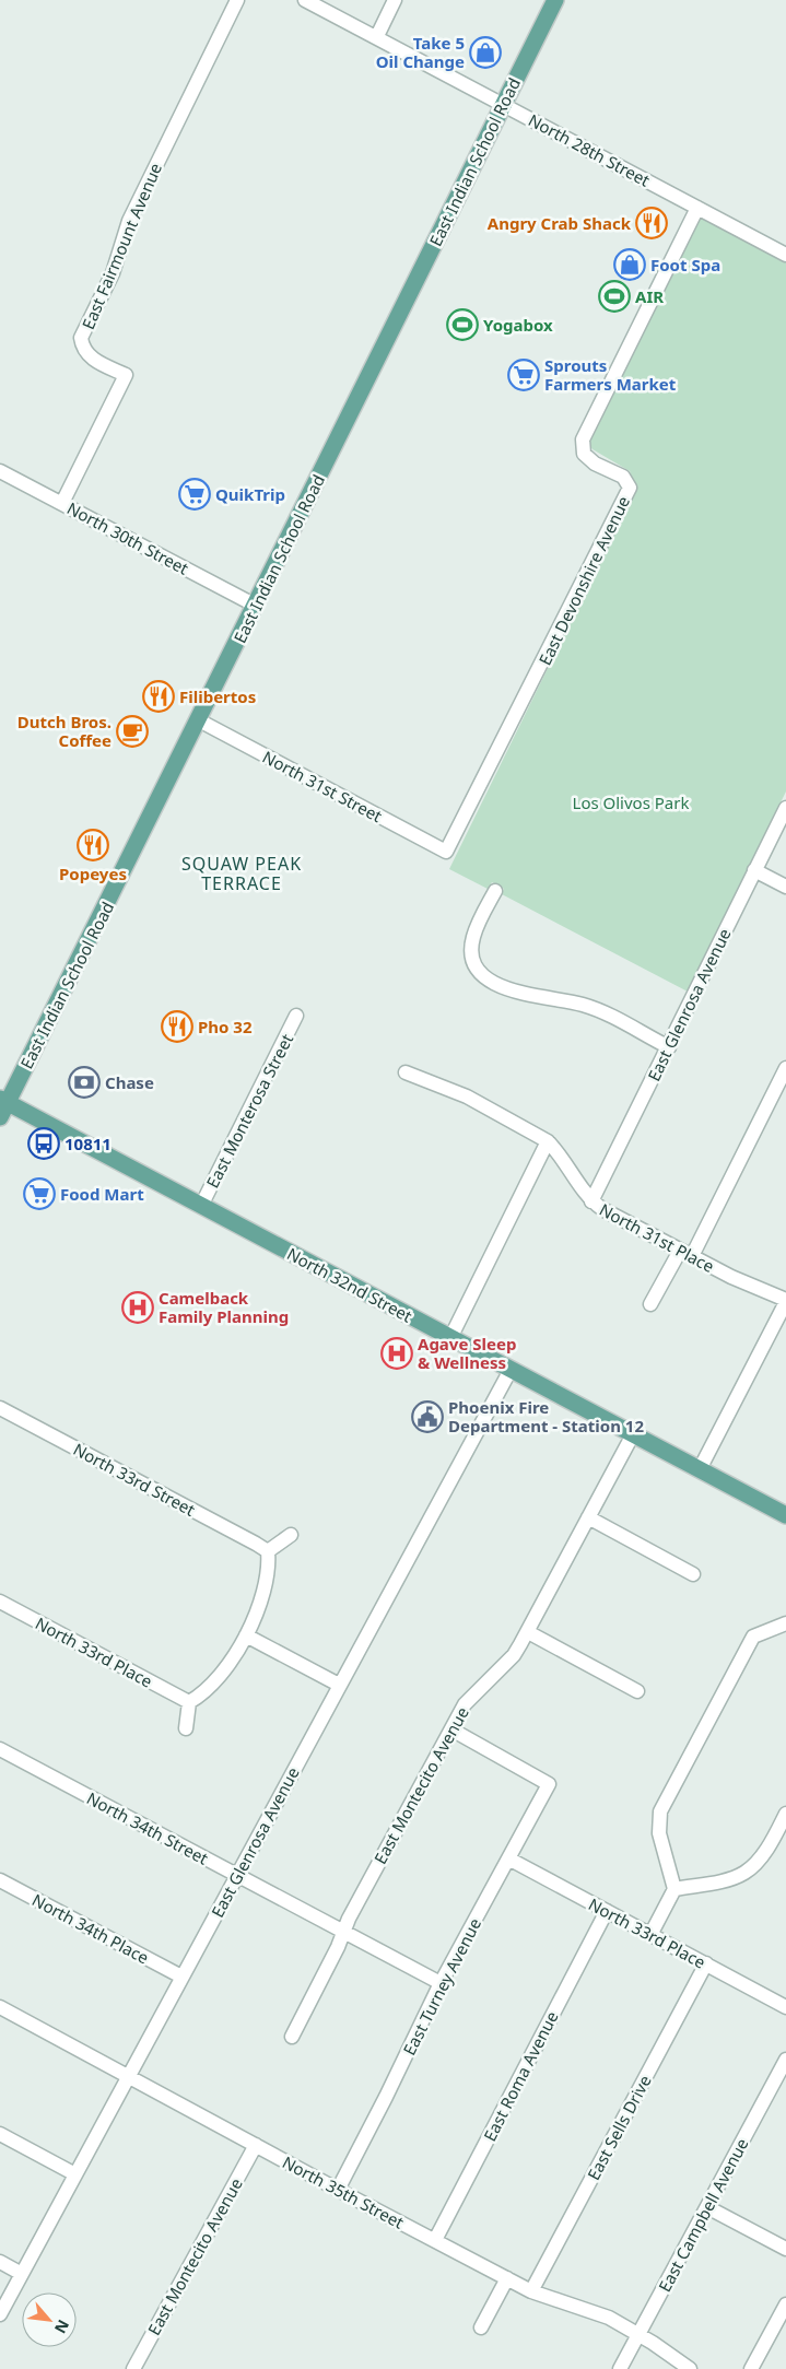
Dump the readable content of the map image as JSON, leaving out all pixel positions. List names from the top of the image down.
{
  "streets": {
    "main road": ["East Indian School Road", "North 32nd Street"],
    "street": [
      "North 28th Street",
      "East Fairmount Avenue",
      "North 30th Street",
      "East Devonshire Avenue",
      "North 31st Street",
      "East Glenrosa Avenue",
      "East Monterosa Street",
      "North 31st Place",
      "North 33rd Street",
      "North 33rd Place",
      "East Montecito Avenue",
      "North 34th Street",
      "North 34th Place",
      "East Turney Avenue",
      "East Roma Avenue",
      "East Sells Drive",
      "North 35th Street",
      "East Campbell Avenue"
    ]
  },
  "crossings": [
    ["North 28th Street", "East Indian School Road"],
    ["North 28th Street", "East Devonshire Avenue"],
    ["East Indian School Road", "North 30th Street"],
    ["East Indian School Road", "North 31st Street"],
    ["East Indian School Road", "North 32nd Street"],
    ["East Fairmount Avenue", "North 30th Street"],
    ["East Devonshire Avenue", "North 31st Street"],
    ["East Glenrosa Avenue", "North 31st Place"],
    ["East Glenrosa Avenue", "North 32nd Street"],
    ["East Glenrosa Avenue", "North 34th Street"],
    ["East Glenrosa Avenue", "North 34th Place"],
    ["East Glenrosa Avenue", "North 35th Street"],
    ["East Monterosa Street", "North 32nd Street"],
    ["North 32nd Street", "East Montecito Avenue"],
    ["North 33rd Place", "East Turney Avenue"],
    ["North 33rd Place", "East Roma Avenue"],
    ["North 33rd Place", "East Sells Drive"],
    ["East Montecito Avenue", "North 34th Street"],
    ["East Montecito Avenue", "East Turney Avenue"],
    ["East Montecito Avenue", "North 35th Street"],
    ["North 34th Street", "East Turney Avenue"],
    ["East Turney Avenue", "North 35th Street"],
    ["East Roma Avenue", "North 35th Street"],
    ["East Sells Drive", "North 35th Street"],
    ["North 35th Street", "East Campbell Avenue"]
  ],
  "districts": ["SQUAW PEAK TERRACE"],
  "parks": ["Los Olivos Park"],
  "places": {
    "shop": ["Take 5 Oil Change", "Foot Spa"],
    "restaurant": [
      "Angry Crab Shack",
      "Filibertos",
      "Popeyes",
      "Pho 32"
    ],
    "sports": ["AIR", "Yogabox"],
    "supermarket": ["Sprouts Farmers Market", "QuikTrip", "Food Mart"],
    "cafe": ["Dutch Bros. Coffee"],
    "bank": ["Chase"],
    "bus stop": ["10811"],
    "hospital": ["Camelback Family Planning", "Agave Sleep & Wellness"],
    "public building": ["Phoenix Fire Department - Station 12"]
  },
  "north": "bottom right"
}
